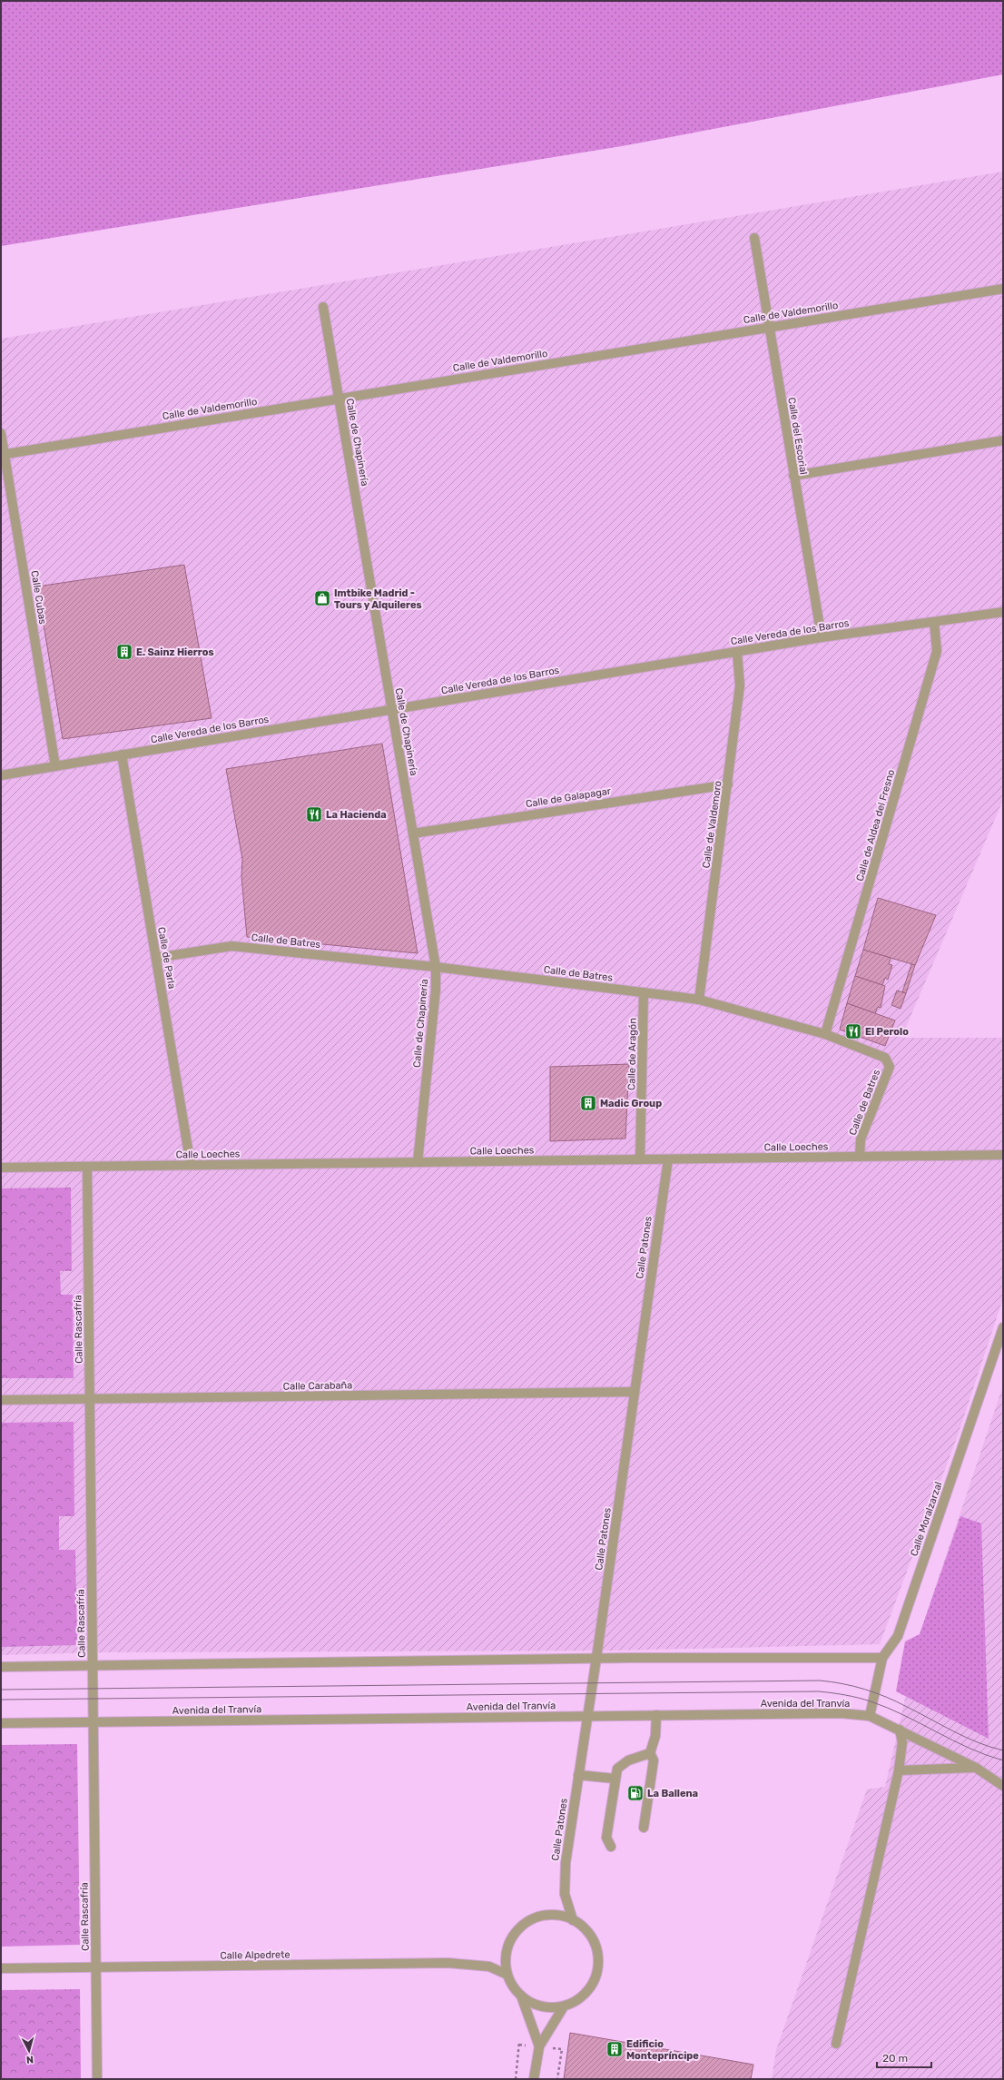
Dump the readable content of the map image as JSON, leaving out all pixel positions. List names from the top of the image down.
{
  "streets": {
    "street": [
      "Calle de Valdemorillo",
      "Calle del Escorial",
      "Calle de Chapinería",
      "Calle Cubas",
      "Calle Vereda de los Barros",
      "Calle de Galapagar",
      "Calle de Valdemoro",
      "Calle de Aldea del Fresno",
      "Calle de Batres",
      "Calle de Parla",
      "Calle de Aragón",
      "Calle Loeches",
      "Calle Patones",
      "Calle Rascafría",
      "Calle Carabaña",
      "Calle Moralzarzal",
      "Avenida del Tranvía",
      "Calle Alpedrete"
    ]
  },
  "crossings": [
    ["Calle de Valdemorillo", "Calle del Escorial"],
    ["Calle de Valdemorillo", "Calle de Chapinería"],
    ["Calle de Valdemorillo", "Calle Cubas"],
    ["Calle del Escorial", "Calle Vereda de los Barros"],
    ["Calle de Chapinería", "Calle Vereda de los Barros"],
    ["Calle de Chapinería", "Calle de Galapagar"],
    ["Calle de Chapinería", "Calle de Batres"],
    ["Calle de Chapinería", "Calle Loeches"],
    ["Calle Cubas", "Calle Vereda de los Barros"],
    ["Calle Vereda de los Barros", "Calle de Valdemoro"],
    ["Calle Vereda de los Barros", "Calle de Aldea del Fresno"],
    ["Calle Vereda de los Barros", "Calle de Parla"],
    ["Calle de Galapagar", "Calle de Valdemoro"],
    ["Calle de Valdemoro", "Calle de Batres"],
    ["Calle de Aldea del Fresno", "Calle de Batres"],
    ["Calle de Batres", "Calle de Parla"],
    ["Calle de Batres", "Calle de Aragón"],
    ["Calle de Batres", "Calle Loeches"],
    ["Calle de Parla", "Calle Loeches"],
    ["Calle de Aragón", "Calle Loeches"],
    ["Calle Loeches", "Calle Patones"],
    ["Calle Loeches", "Calle Rascafría"],
    ["Calle Patones", "Calle Carabaña"],
    ["Calle Patones", "Avenida del Tranvía"],
    ["Calle Patones", "Calle Alpedrete"],
    ["Calle Rascafría", "Calle Carabaña"],
    ["Calle Rascafría", "Avenida del Tranvía"],
    ["Calle Rascafría", "Calle Alpedrete"],
    ["Calle Moralzarzal", "Avenida del Tranvía"]
  ],
  "places": {
    "shop": ["Imtbike Madrid - Tours y Alquileres"],
    "building": ["E. Sainz Hierros", "Madic Group", "Edificio Montepríncipe"],
    "restaurant": ["La Hacienda", "El Perolo"],
    "fuel station": ["La Ballena"]
  },
  "scale_bar": "20 m",
  "north": "bottom"
}
